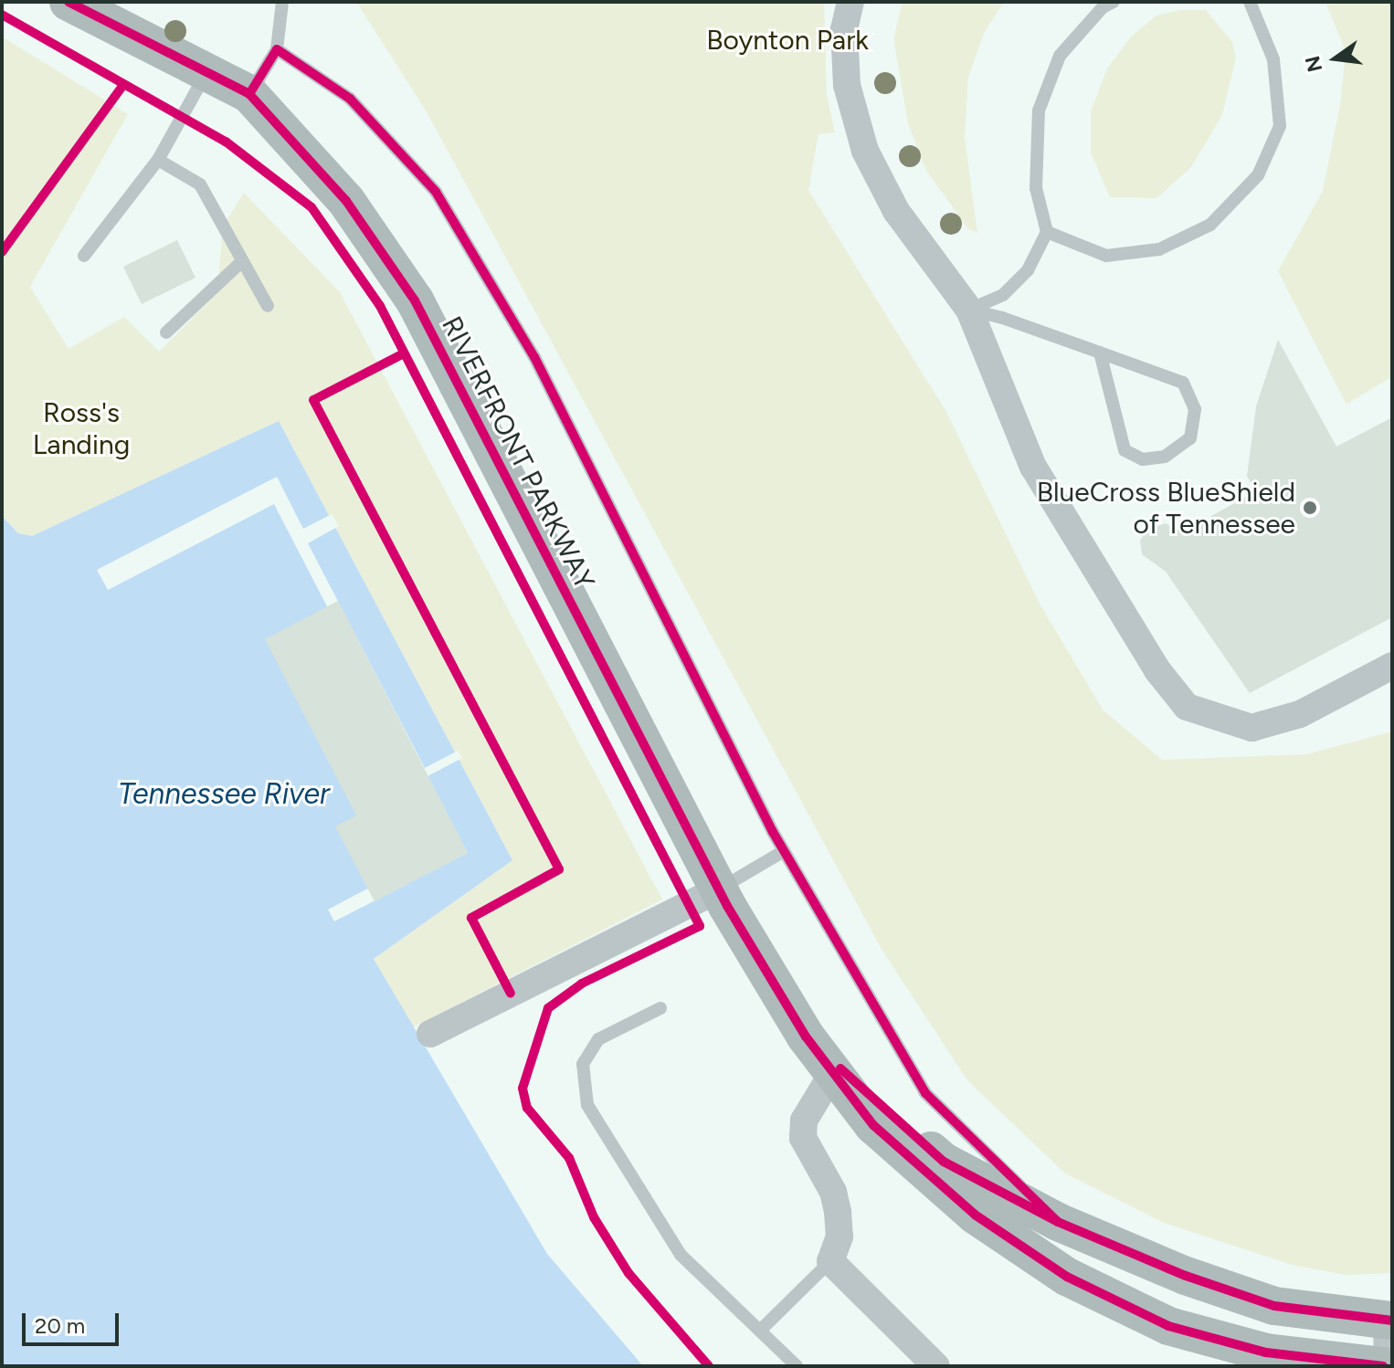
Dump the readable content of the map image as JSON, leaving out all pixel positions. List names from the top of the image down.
{
  "streets": {
    "main road": ["RIVERFRONT PARKWAY"]
  },
  "water": ["Tennessee River"],
  "parks": ["Boynton Park", "Ross's Landing"],
  "places": ["BlueCross BlueShield of Tennessee"],
  "scale_bar": "20 m",
  "north": "left"
}
